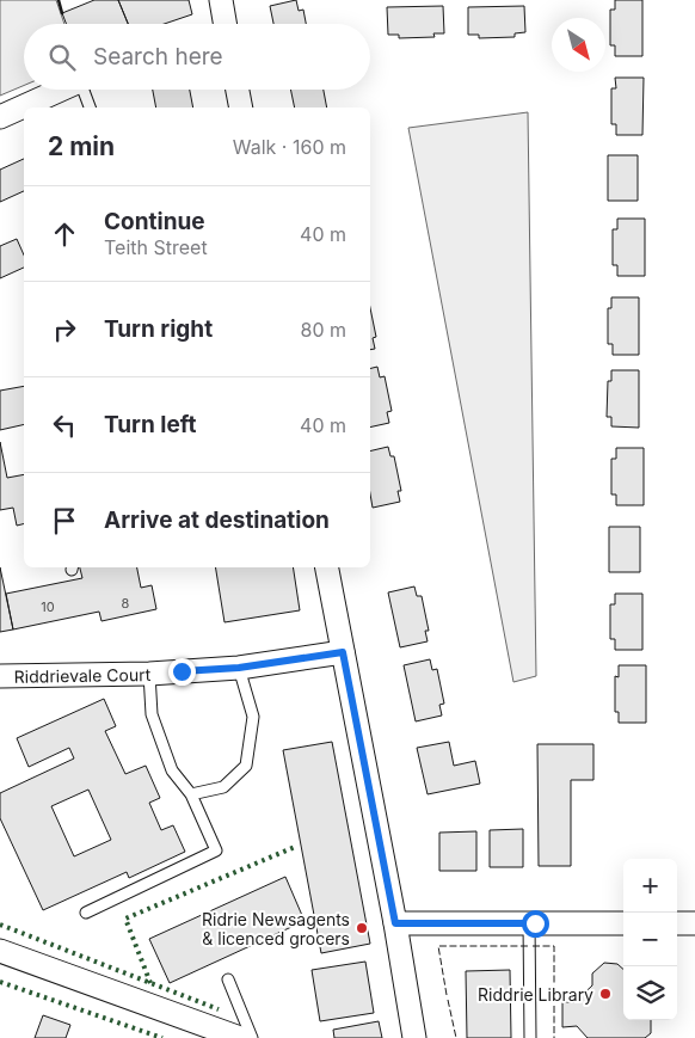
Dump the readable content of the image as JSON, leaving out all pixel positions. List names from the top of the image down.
{
  "streets": {
    "street": ["Riddrievale Court"]
  },
  "places": ["Ridrie Newsagents & licenced grocers", "Riddrie Library"],
  "house_numbers": ["8", "10"],
  "north": "bottom right",
  "page": {
    "search": "Search here",
    "heading": ["2 min", "Walk · 160 m"],
    "list": [
      ["Continue", "Teith Street", "40 m"],
      ["Turn right", "80 m"],
      ["Turn left", "40 m"],
      "Arrive at destination"
    ],
    "map_buttons": ["+", "−"]
  }
}
